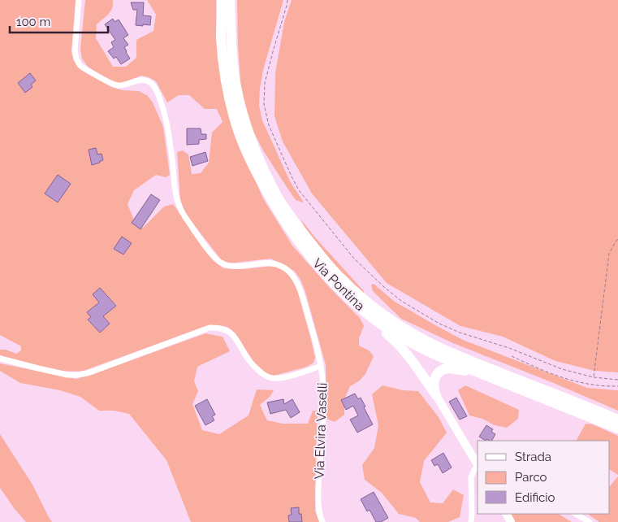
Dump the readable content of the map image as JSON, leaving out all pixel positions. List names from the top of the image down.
{
  "streets": {
    "highway": ["Via Pontina"],
    "street": ["Via Elvira Vaselli"]
  },
  "legend": ["Strada", "Parco", "Edificio"],
  "scale_bar": "100 m"
}
